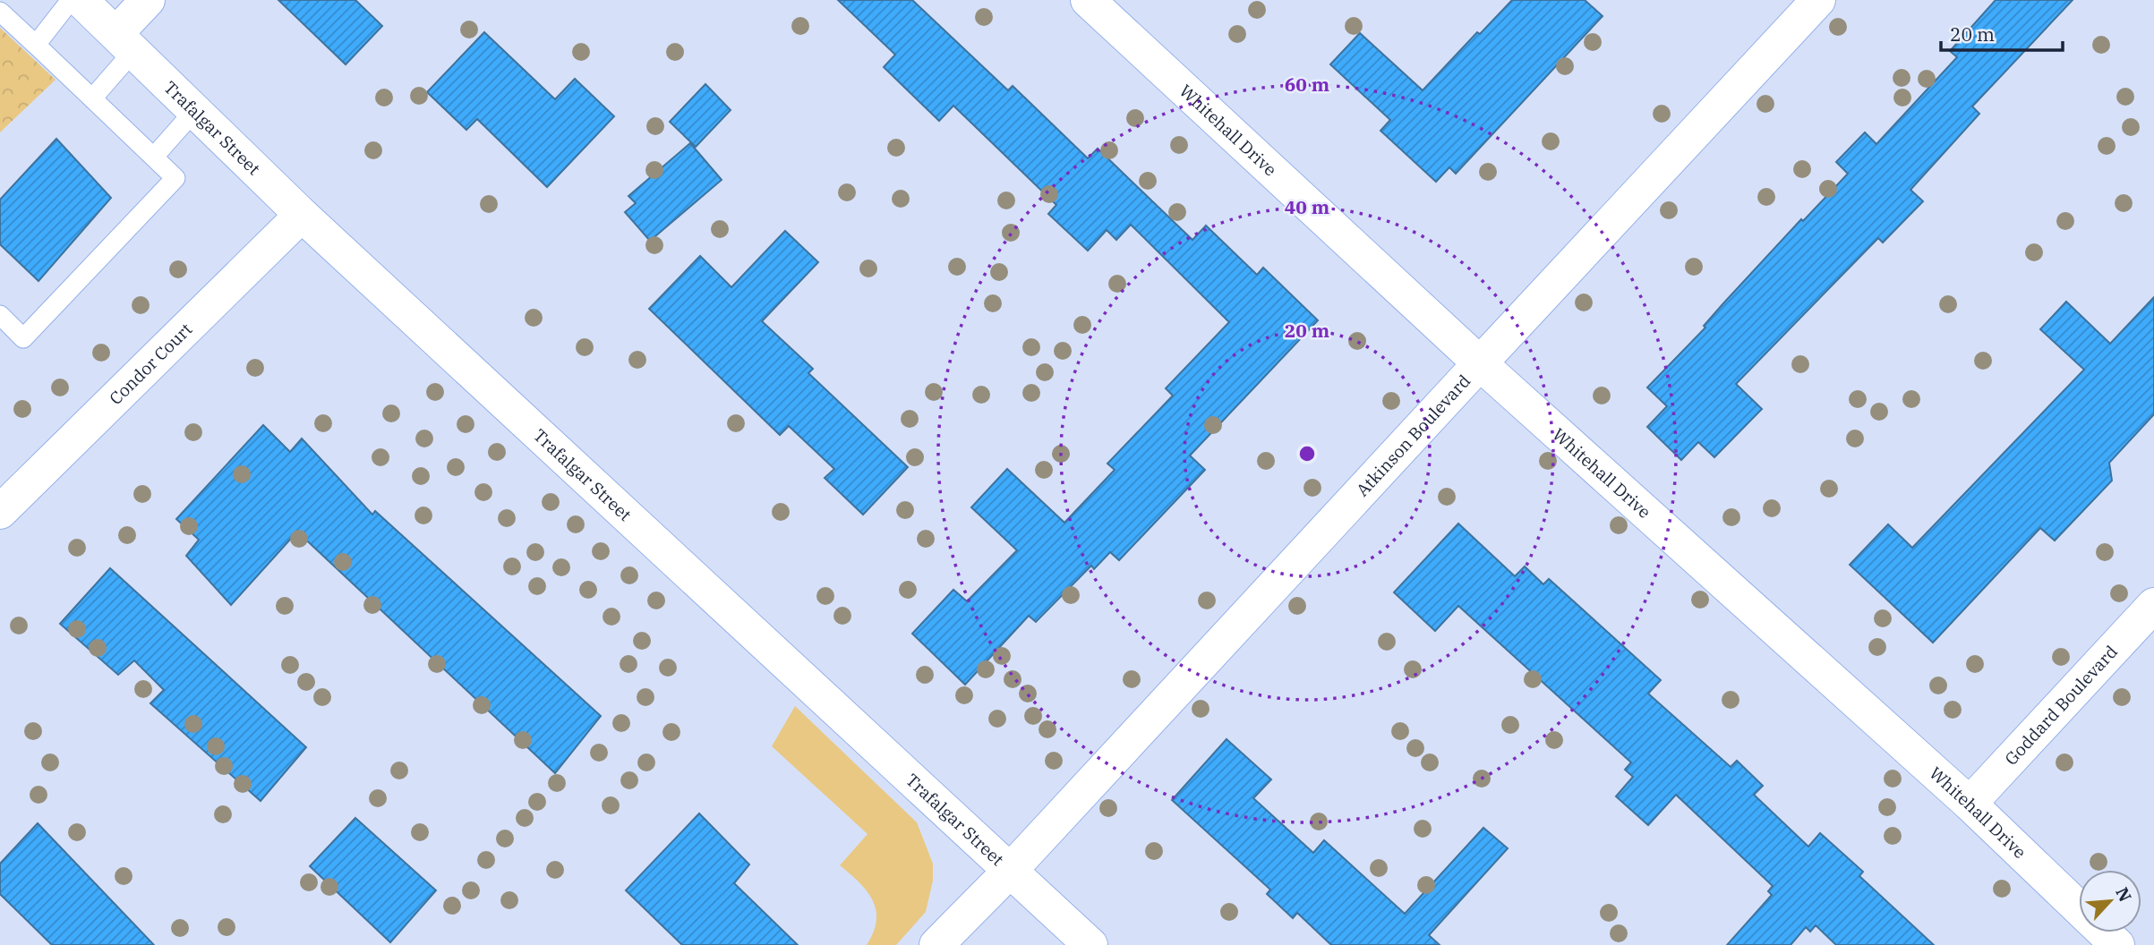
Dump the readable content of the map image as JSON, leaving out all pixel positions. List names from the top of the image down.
{
  "streets": {
    "street": [
      "Trafalgar Street",
      "Whitehall Drive",
      "Condor Court",
      "Atkinson Boulevard",
      "Goddard Boulevard"
    ]
  },
  "crossings": [
    ["Trafalgar Street", "Condor Court"],
    ["Trafalgar Street", "Atkinson Boulevard"],
    ["Whitehall Drive", "Atkinson Boulevard"],
    ["Whitehall Drive", "Goddard Boulevard"]
  ],
  "scale_bar": "20 m",
  "north": "top right",
  "rings": ["60 m", "40 m", "20 m"]
}
